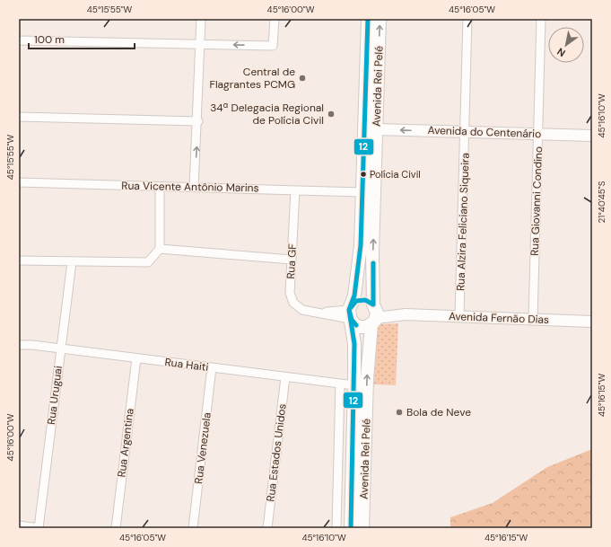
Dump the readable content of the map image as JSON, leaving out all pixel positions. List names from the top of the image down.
{
  "streets": {
    "main road": ["Avenida Rei Pelé"],
    "street": [
      "Avenida do Centenário",
      "Rua Vicente Antônio Marins",
      "Rua Giovanni Condino",
      "Rua Alzira Feliciano Siqueira",
      "Rua GF",
      "Avenida Fernão Dias",
      "Rua Haiti",
      "Rua Uruguai",
      "Rua Argentina",
      "Rua Venezuela",
      "Rua Estados Unidos"
    ]
  },
  "crossings": [
    ["Avenida Rei Pelé", "Avenida do Centenário"],
    ["Avenida Rei Pelé", "Rua Vicente Antônio Marins"],
    ["Avenida Rei Pelé", "Rua GF"],
    ["Avenida Rei Pelé", "Avenida Fernão Dias"],
    ["Avenida Rei Pelé", "Rua Haiti"],
    ["Avenida do Centenário", "Rua Giovanni Condino"],
    ["Avenida do Centenário", "Rua Alzira Feliciano Siqueira"],
    ["Rua Vicente Antônio Marins", "Rua GF"],
    ["Rua Giovanni Condino", "Avenida Fernão Dias"],
    ["Rua Alzira Feliciano Siqueira", "Avenida Fernão Dias"],
    ["Rua GF", "Avenida Fernão Dias"],
    ["Rua Haiti", "Rua Uruguai"],
    ["Rua Haiti", "Rua Argentina"],
    ["Rua Haiti", "Rua Venezuela"],
    ["Rua Haiti", "Rua Estados Unidos"]
  ],
  "one_way": ["Avenida do Centenário"],
  "places": [
    "Central de Flagrantes PCMG",
    "34ª Delegacia Regional de Polícia Civil",
    "Polícia Civil",
    "Bola de Neve"
  ],
  "lines": ["transit line 12"],
  "scale_bar": "100 m",
  "north": "bottom left",
  "coordinates": [
    "45°15'55\"W",
    "45°16'00\"W",
    "45°16'05\"W",
    "45°16'10\"W",
    "21°40'45\"S",
    "45°16'15\"W"
  ]
}
